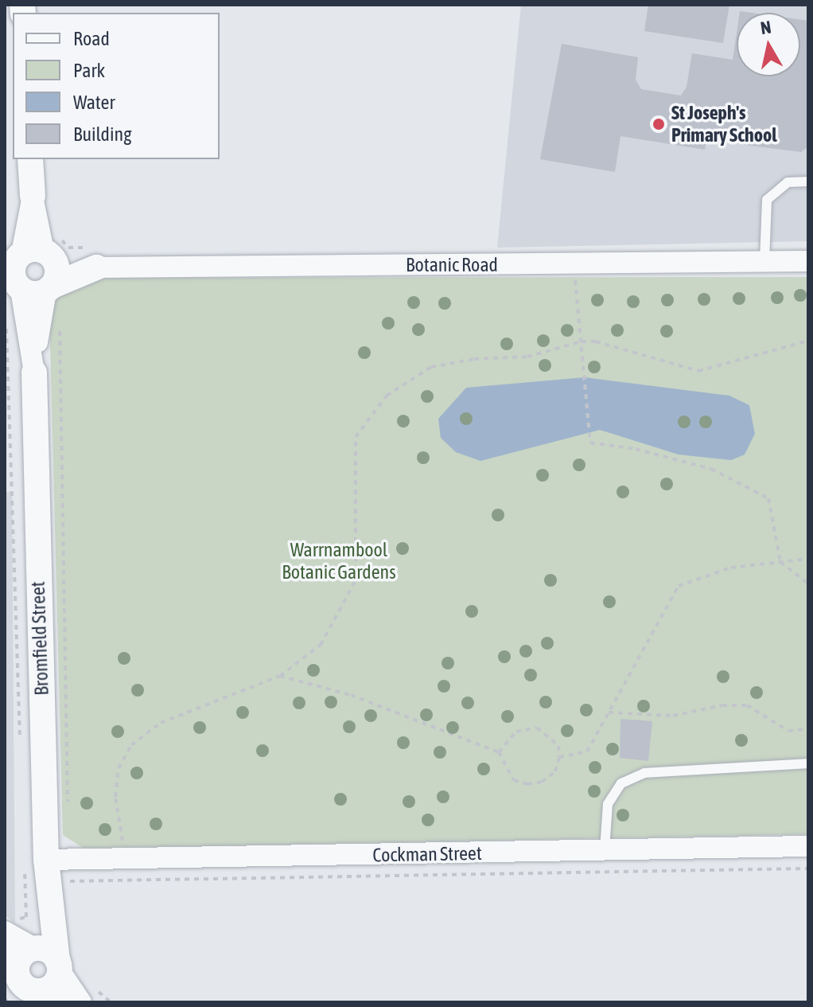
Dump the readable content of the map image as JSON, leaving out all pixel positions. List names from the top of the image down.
{
  "streets": {
    "street": ["Botanic Road", "Bromfield Street", "Cockman Street"]
  },
  "crossings": [
    ["Botanic Road", "Bromfield Street"],
    ["Bromfield Street", "Cockman Street"]
  ],
  "parks": ["Warrnambool Botanic Gardens"],
  "places": ["St Joseph's Primary School"],
  "legend": [
    "Road",
    "Park",
    "Water",
    "Building"
  ],
  "north": "top"
}
